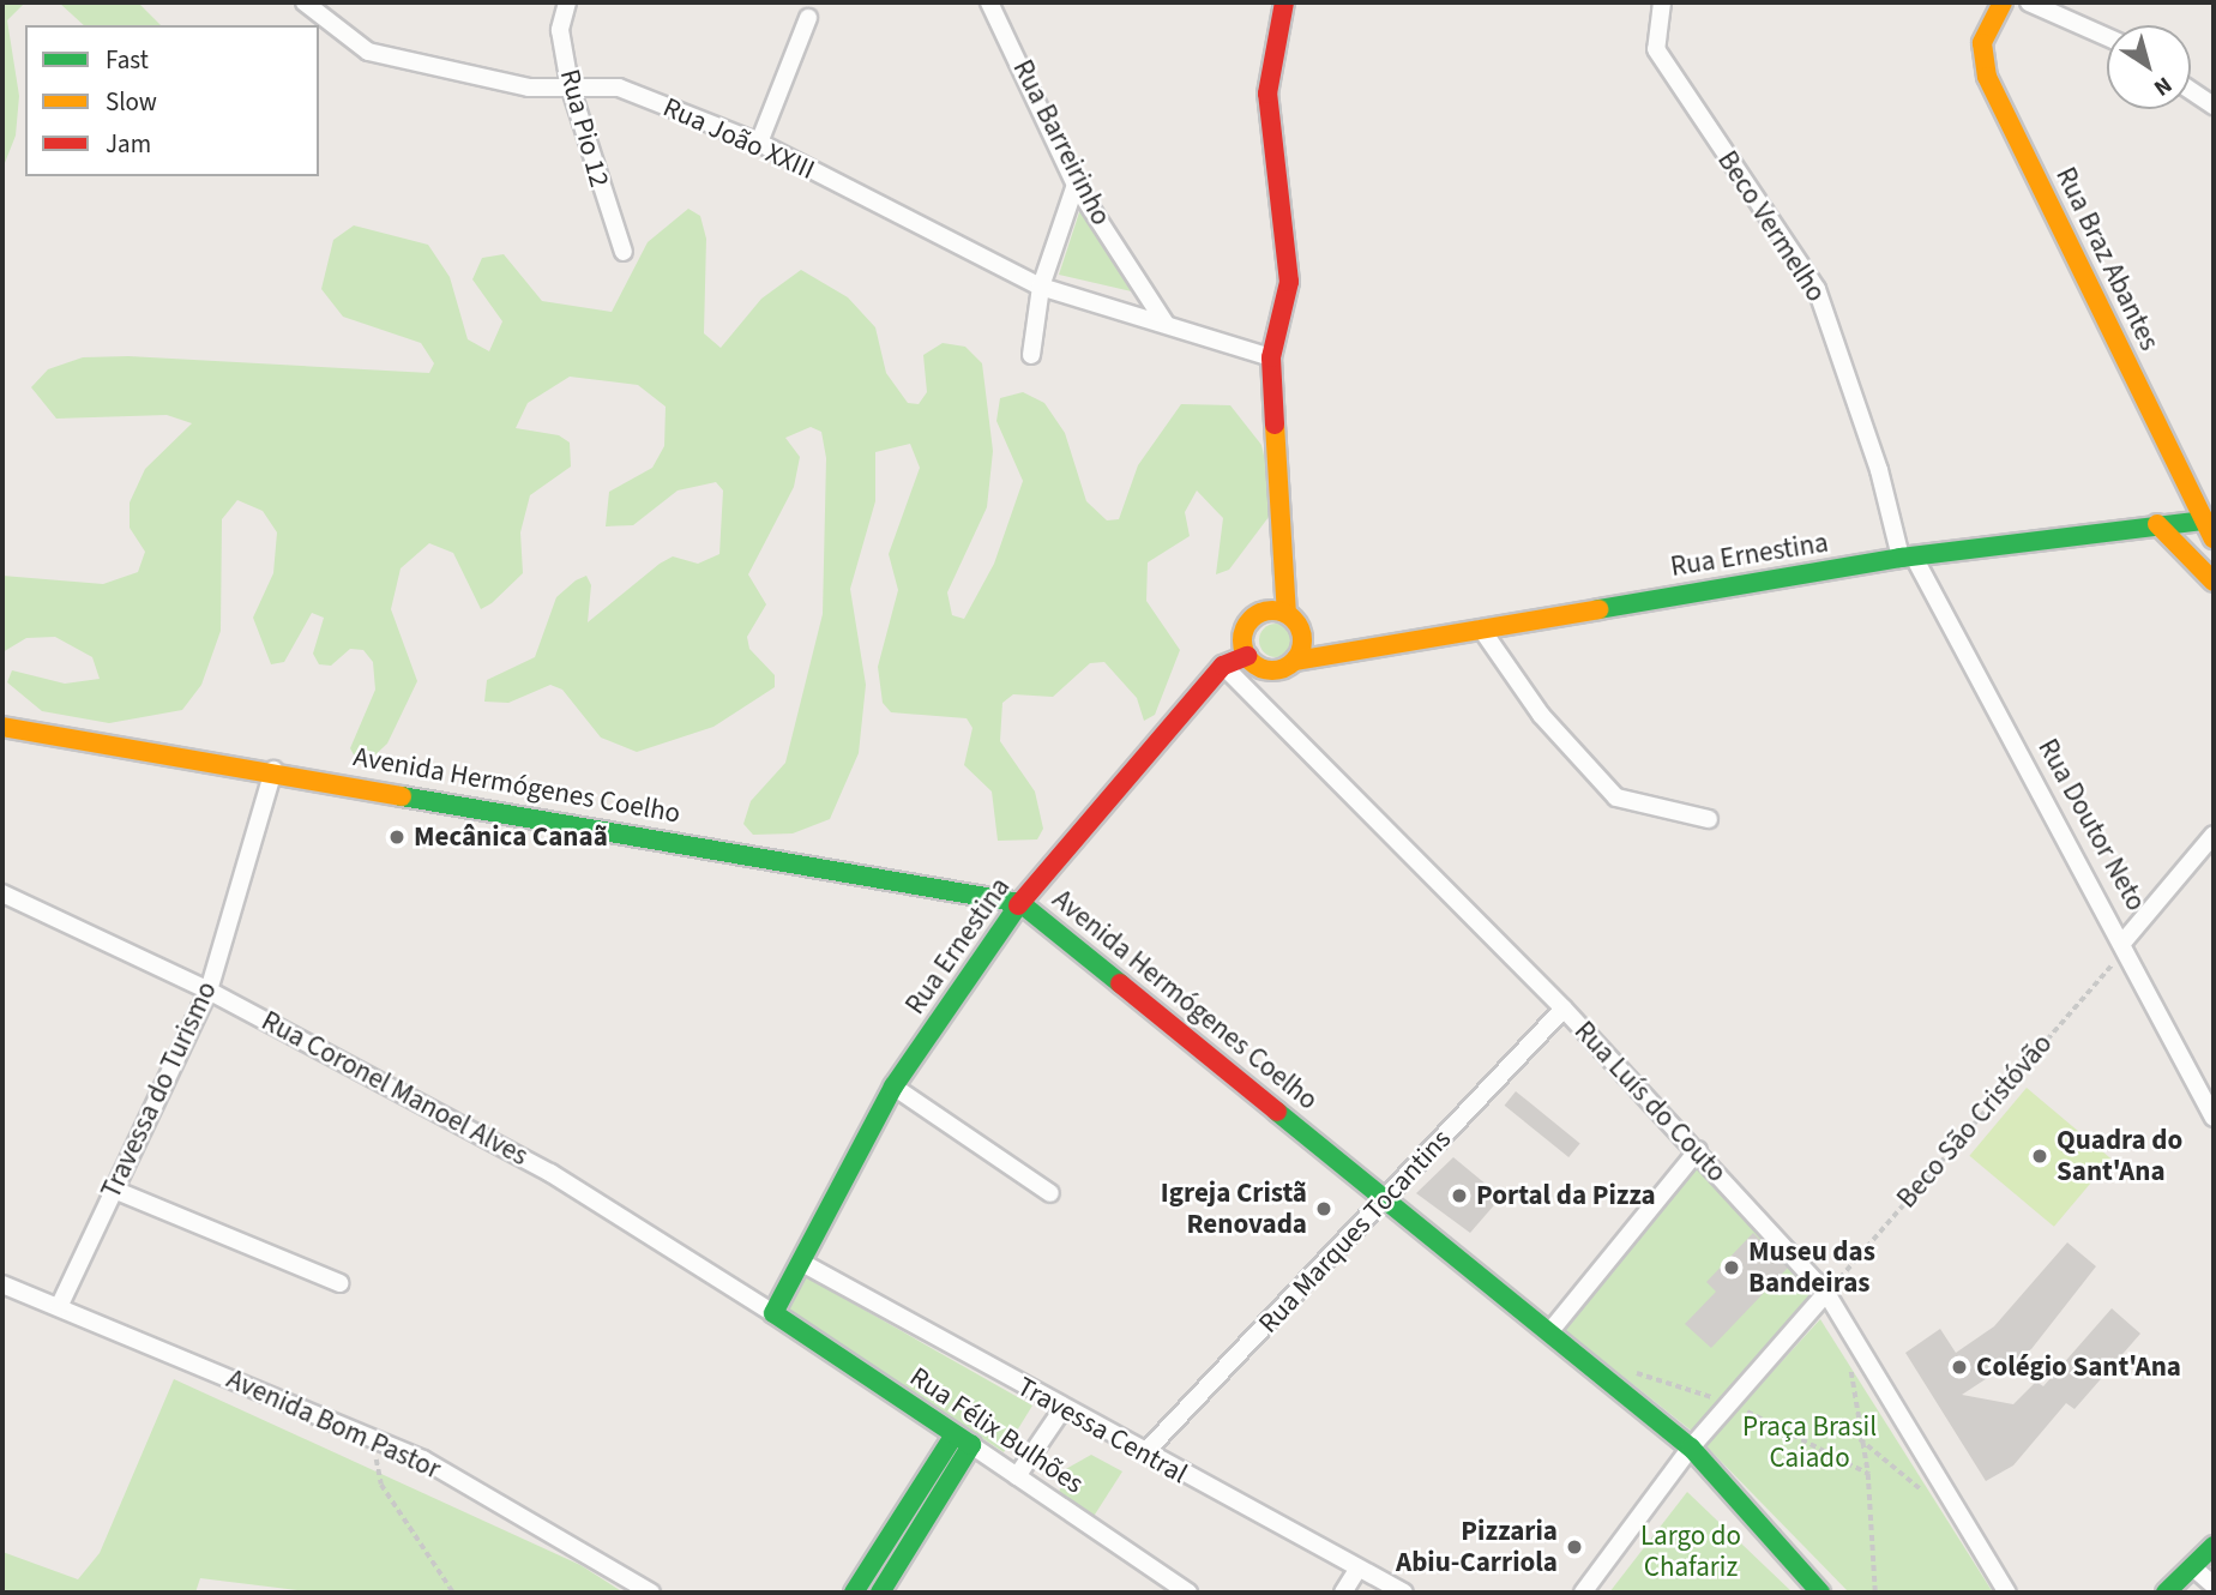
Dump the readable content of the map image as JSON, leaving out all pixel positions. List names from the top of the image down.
{
  "streets": {
    "street": [
      "Rua Pio 12",
      "Rua João XXIII",
      "Rua Barreirinho",
      "Beco Vermelho",
      "Rua Braz Abantes",
      "Rua Ernestina",
      "Avenida Hermógenes Coelho",
      "Rua Doutor Neto",
      "Rua Coronel Manoel Alves",
      "Travessa do Turismo",
      "Rua Luís do Couto",
      "Rua Marques Tocantins",
      "Avenida Bom Pastor",
      "Rua Félix Bulhões",
      "Travessa Central"
    ],
    "path": ["Beco São Cristóvão"]
  },
  "crossings": [
    ["Rua Pio 12", "Rua João XXIII"],
    ["Rua João XXIII", "Rua Barreirinho"],
    ["Beco Vermelho", "Rua Ernestina"],
    ["Beco Vermelho", "Rua Doutor Neto"],
    ["Rua Braz Abantes", "Rua Ernestina"],
    ["Rua Ernestina", "Avenida Hermógenes Coelho"],
    ["Rua Ernestina", "Rua Doutor Neto"],
    ["Rua Ernestina", "Rua Coronel Manoel Alves"],
    ["Rua Ernestina", "Rua Luís do Couto"],
    ["Rua Ernestina", "Rua Félix Bulhões"],
    ["Rua Ernestina", "Travessa Central"],
    ["Avenida Hermógenes Coelho", "Travessa do Turismo"],
    ["Avenida Hermógenes Coelho", "Rua Marques Tocantins"],
    ["Rua Doutor Neto", "Beco São Cristóvão"],
    ["Rua Coronel Manoel Alves", "Travessa do Turismo"],
    ["Rua Coronel Manoel Alves", "Rua Félix Bulhões"],
    ["Travessa do Turismo", "Avenida Bom Pastor"],
    ["Rua Luís do Couto", "Beco São Cristóvão"],
    ["Rua Luís do Couto", "Rua Marques Tocantins"],
    ["Rua Marques Tocantins", "Travessa Central"]
  ],
  "parks": ["Praça Brasil Caiado", "Largo do Chafariz"],
  "places": [
    "Mecânica Canaã",
    "Quadra do Sant'Ana",
    "Portal da Pizza",
    "Igreja Cristã Renovada",
    "Museu das Bandeiras",
    "Colégio Sant'Ana",
    "Pizzaria Abiu-Carriola"
  ],
  "legend": ["Fast", "Slow", "Jam"],
  "north": "bottom right"
}
